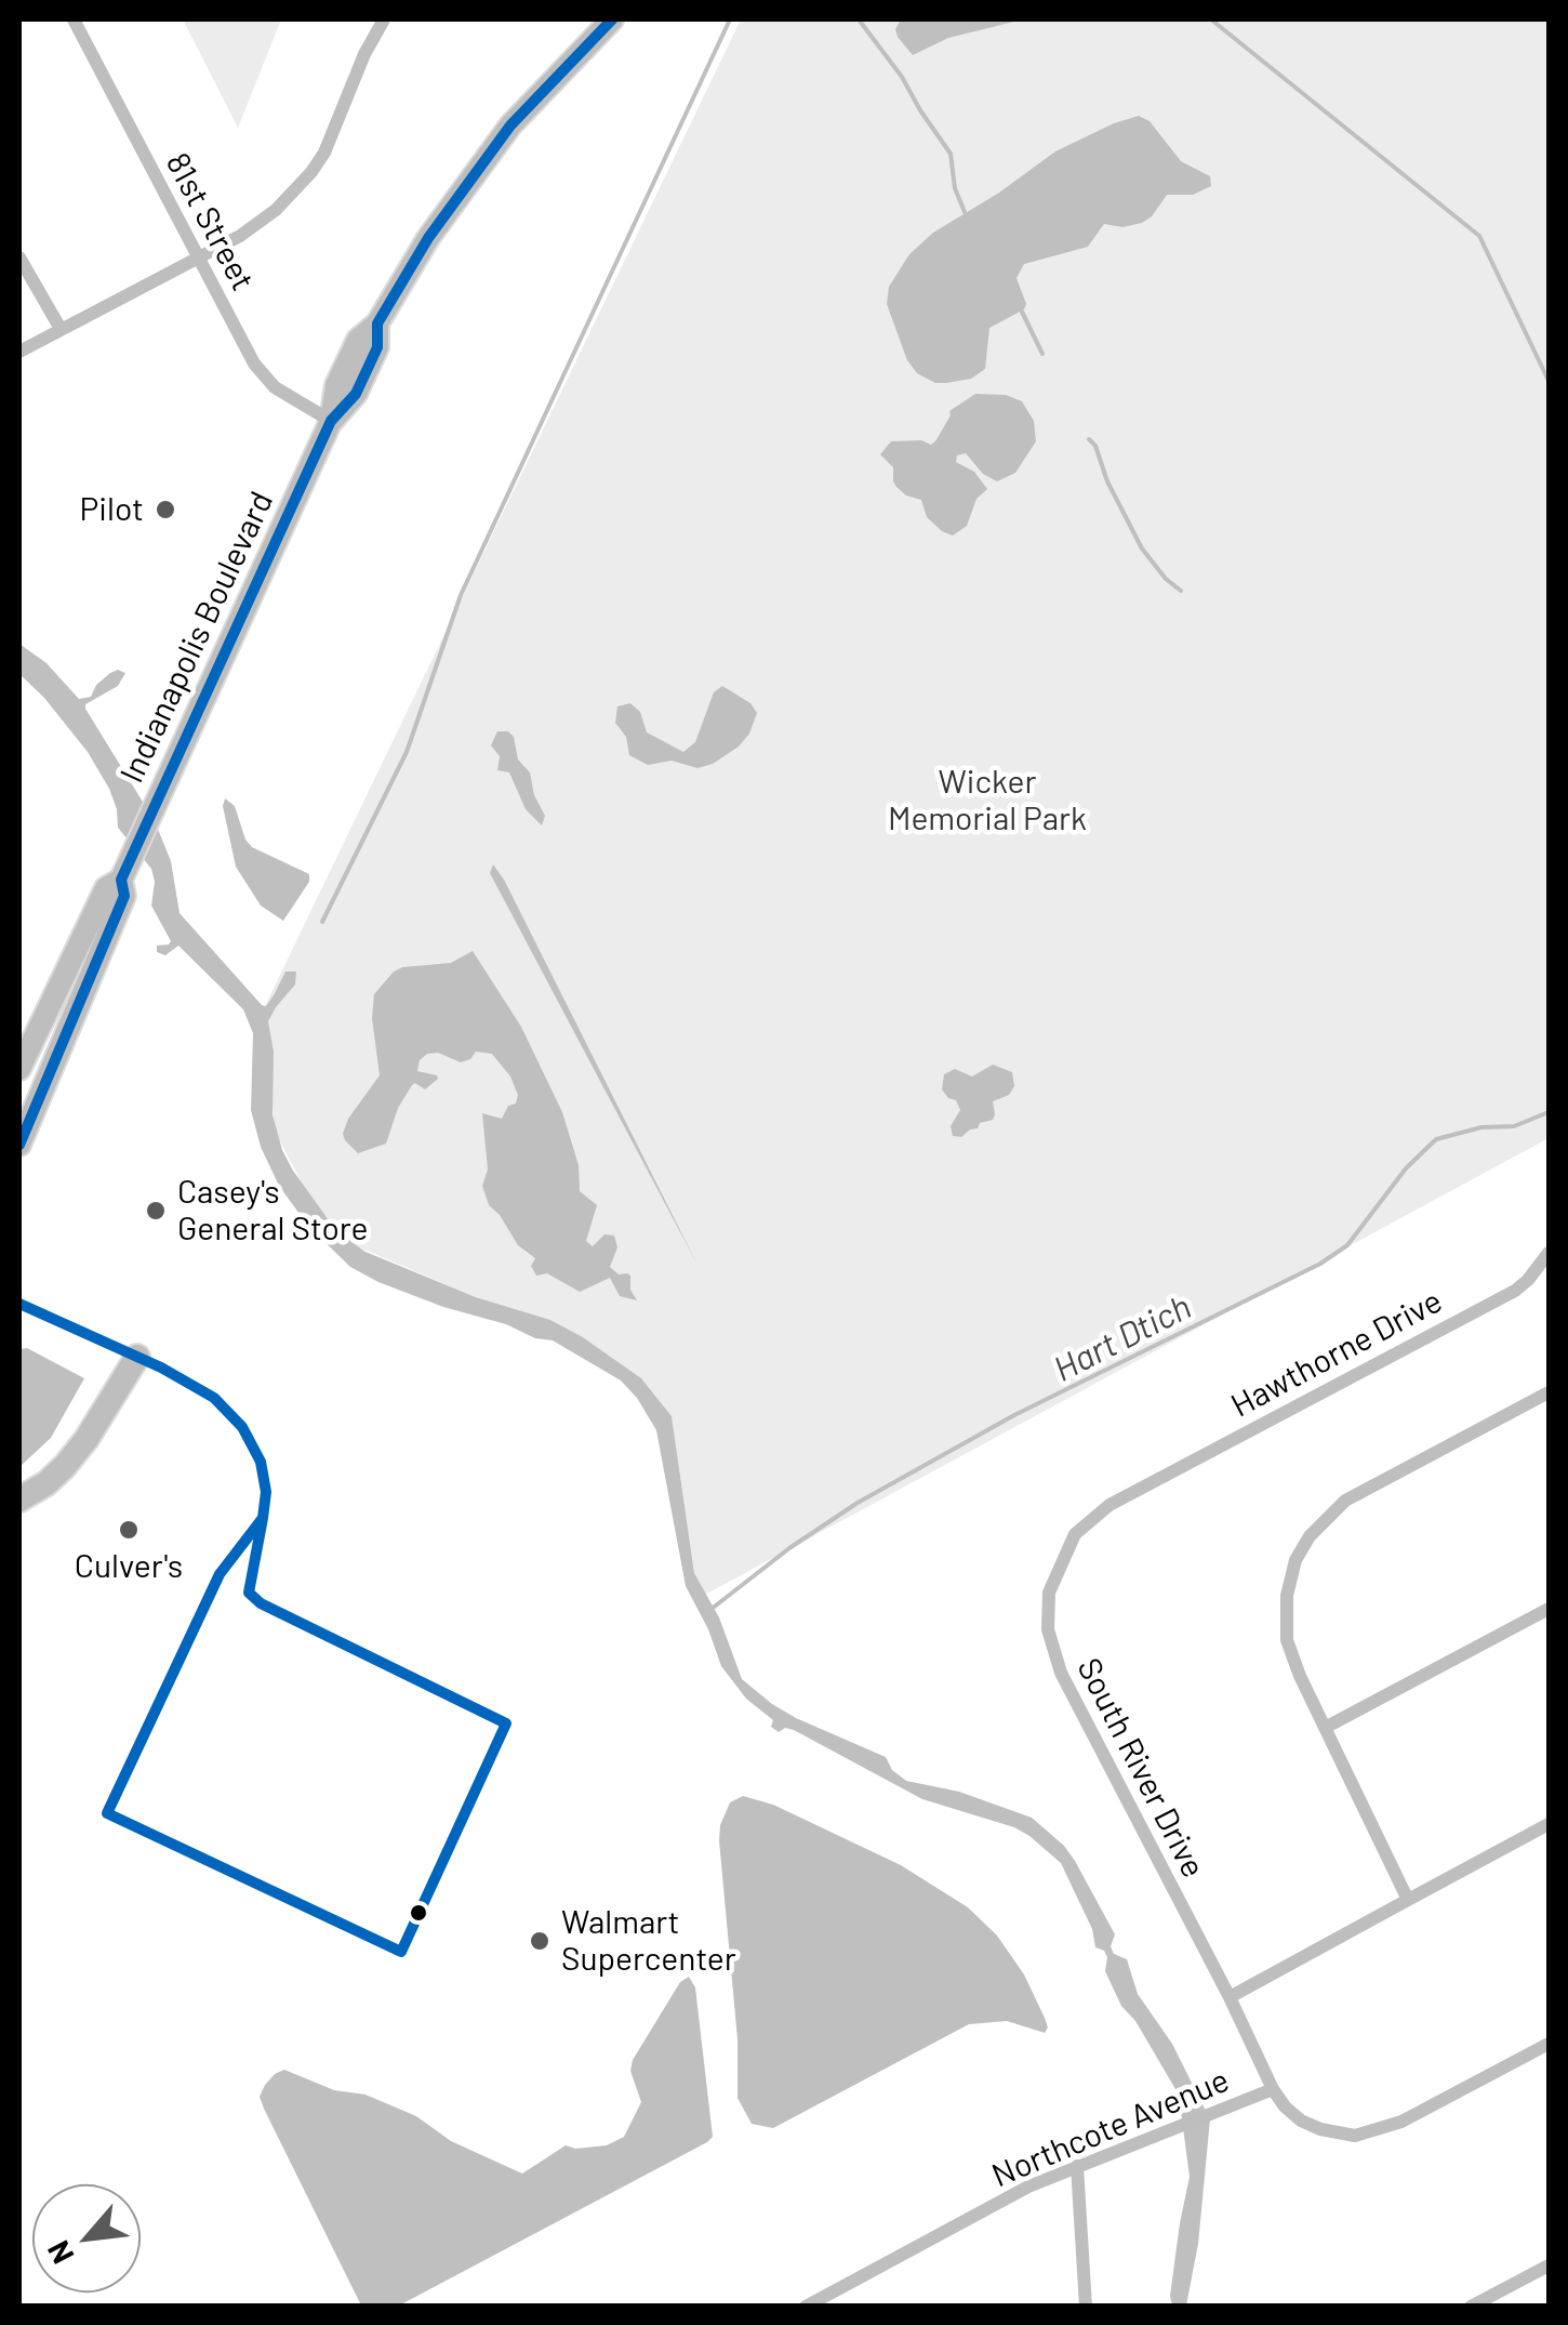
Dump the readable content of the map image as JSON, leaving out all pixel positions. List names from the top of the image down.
{
  "streets": {
    "highway": ["Indianapolis Boulevard"],
    "street": [
      "81st Street",
      "Hawthorne Drive",
      "South River Drive",
      "Northcote Avenue"
    ]
  },
  "crossings": [
    ["81st Street", "Indianapolis Boulevard"],
    ["Hawthorne Drive", "South River Drive"],
    ["South River Drive", "Northcote Avenue"]
  ],
  "water": ["Hart Dtich"],
  "parks": ["Wicker Memorial Park"],
  "places": [
    "Pilot",
    "Casey's General Store",
    "Culver's",
    "Walmart Supercenter"
  ],
  "north": "bottom left"
}
